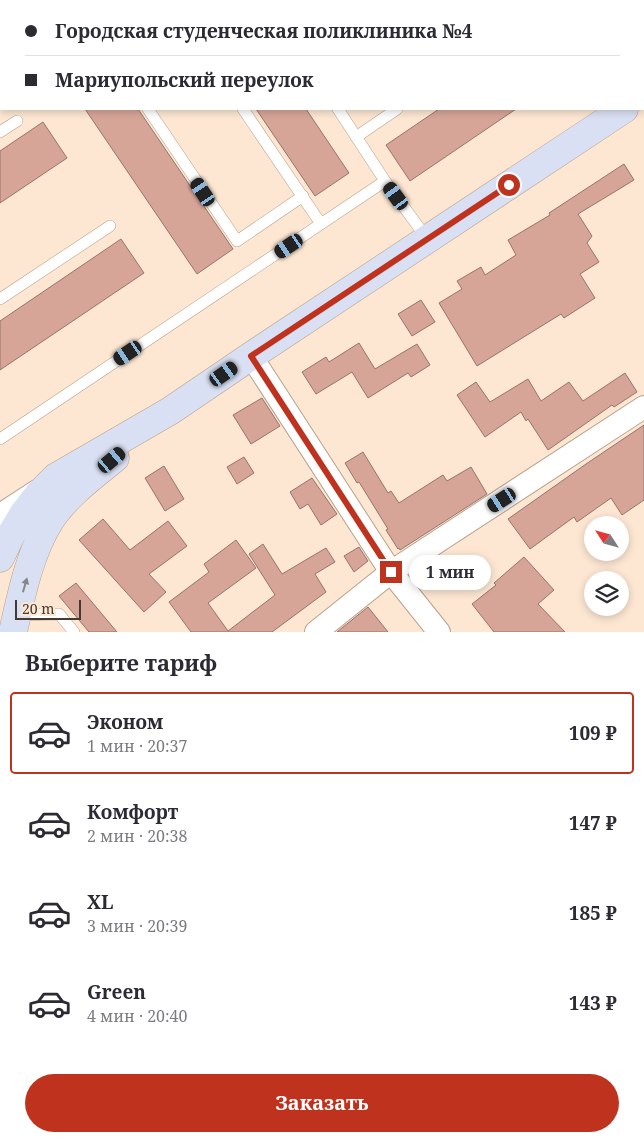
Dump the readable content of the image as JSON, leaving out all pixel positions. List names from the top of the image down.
{
  "scale_bar": "20 m",
  "north": "top left",
  "page": {
    "banner": ["Городская студенческая поликлиника №4", "Мариупольский переулок"],
    "bubble": "1 мин",
    "scale": "20 m",
    "heading": "Выберите тариф",
    "list": [
      {
        "name": "Эконом",
        "note": "1 мин · 20:37",
        "value": "109 ₽"
      },
      {
        "name": "Комфорт",
        "note": "2 мин · 20:38",
        "value": "147 ₽"
      },
      {
        "name": "XL",
        "note": "3 мин · 20:39",
        "value": "185 ₽"
      },
      {
        "name": "Green",
        "note": "4 мин · 20:40",
        "value": "143 ₽"
      }
    ],
    "buttons": "Заказать"
  }
}
